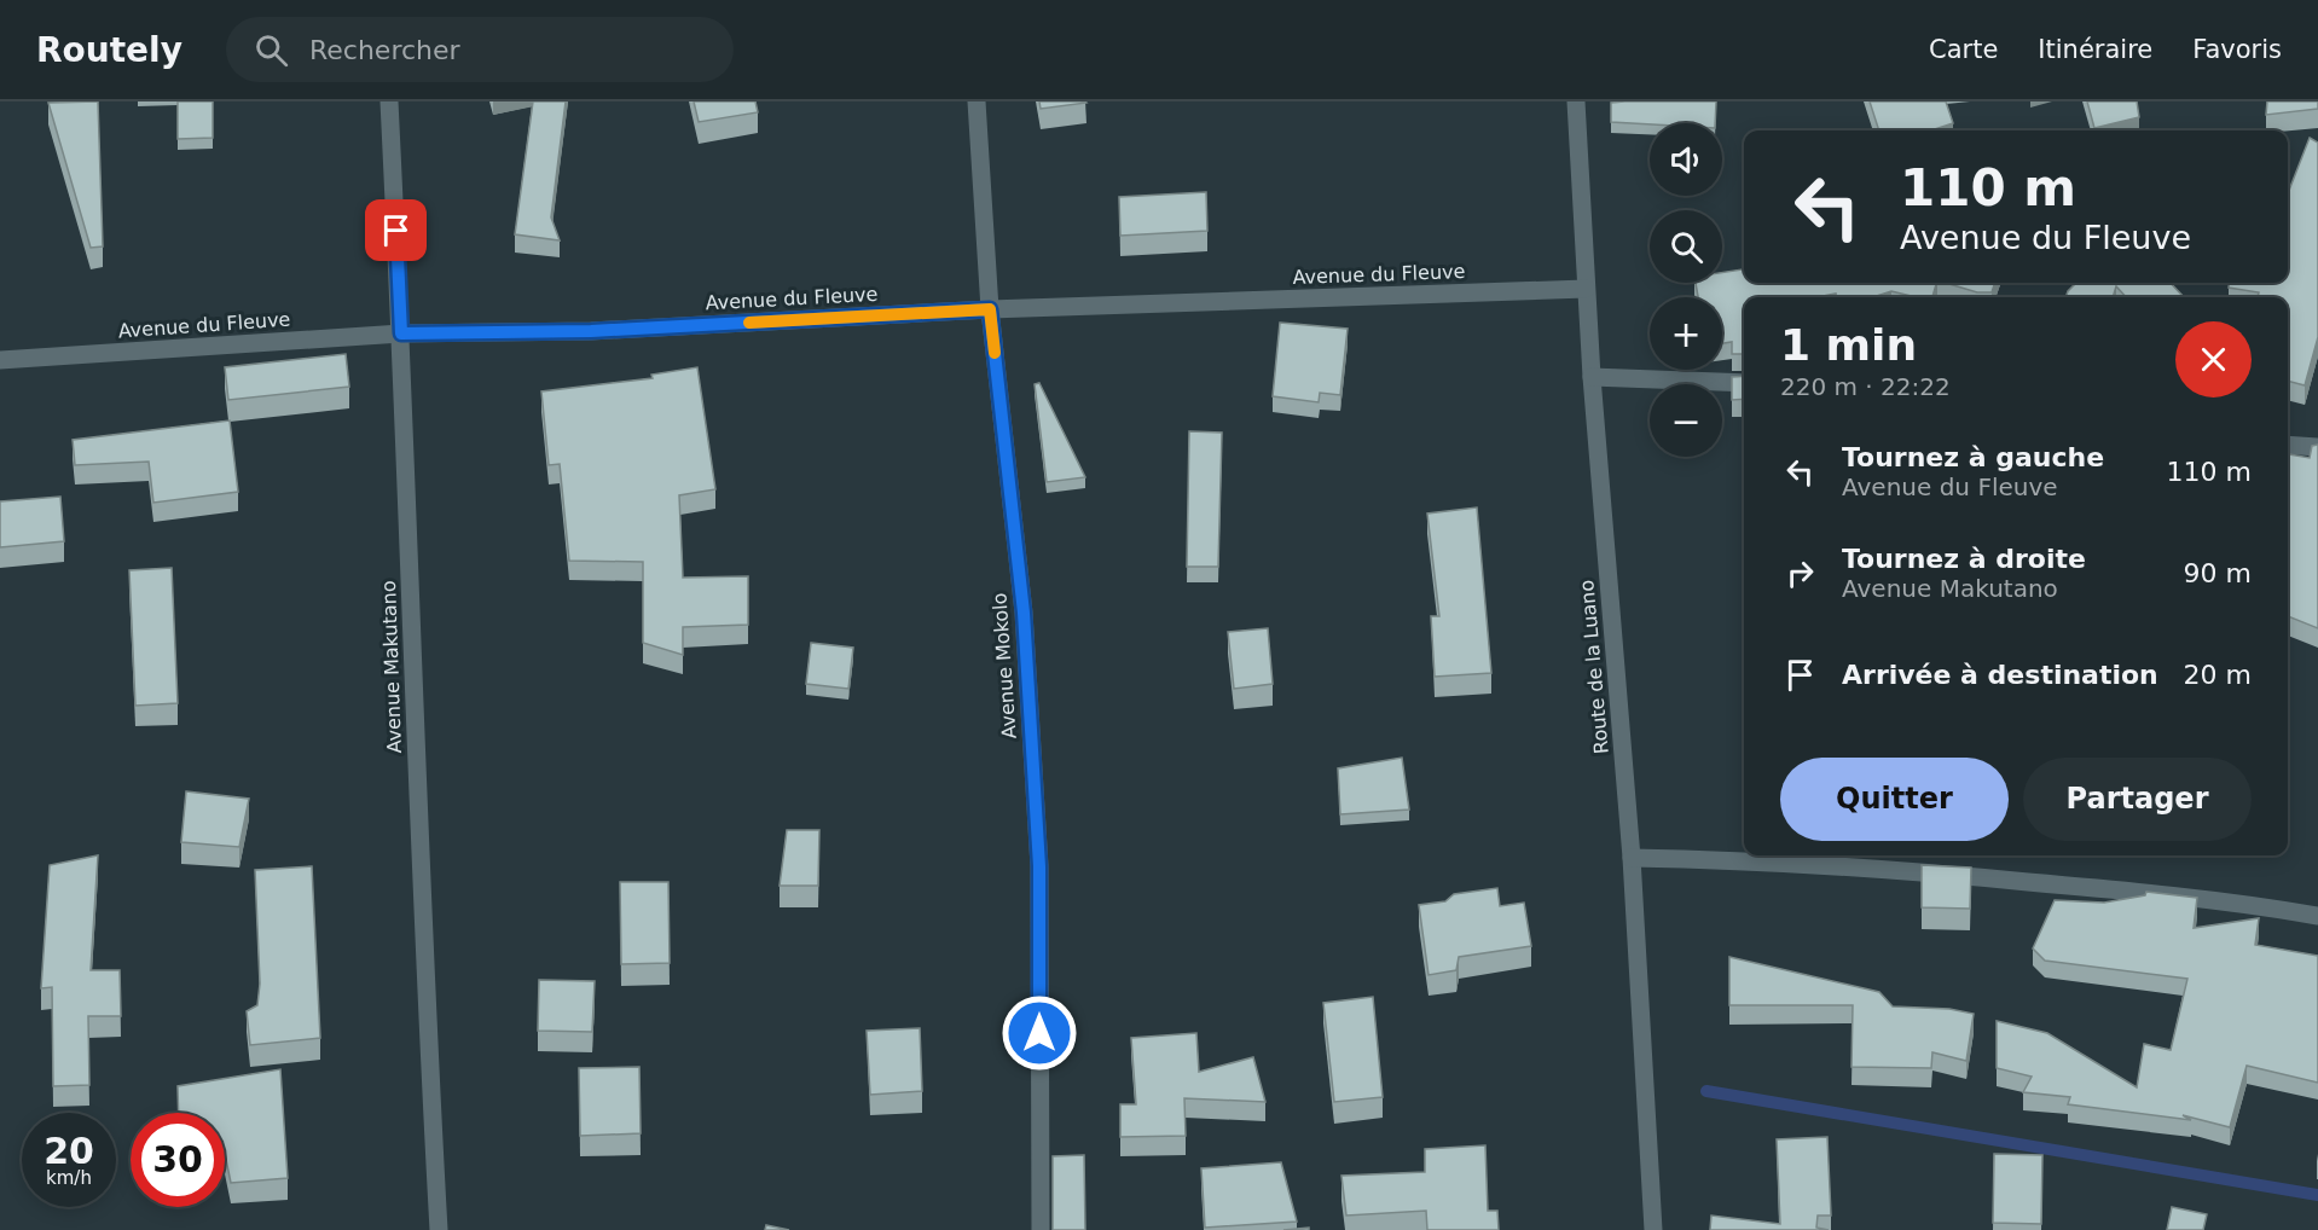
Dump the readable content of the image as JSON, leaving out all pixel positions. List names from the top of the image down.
{
  "streets": {
    "street": [
      "Avenue du Fleuve",
      "Avenue Mokolo",
      "Avenue Makutano",
      "Route de la Luano"
    ]
  },
  "crossings": [
    ["Avenue du Fleuve", "Avenue Mokolo"],
    ["Avenue du Fleuve", "Avenue Makutano"],
    ["Avenue du Fleuve", "Route de la Luano"]
  ],
  "page": {
    "header": "Routely",
    "search": "Rechercher",
    "nav": ["Carte", "Itinéraire", "Favoris"],
    "map_buttons": ["+", "−"],
    "turn": ["110 m", "Avenue du Fleuve"],
    "heading": ["1 min", "220 m · 22:22"],
    "list": [
      {
        "name": "Tournez à gauche",
        "note": "Avenue du Fleuve",
        "value": "110 m"
      },
      {
        "name": "Tournez à droite",
        "note": "Avenue Makutano",
        "value": "90 m"
      },
      {
        "name": "Arrivée à destination",
        "value": "20 m"
      }
    ],
    "buttons": ["Quitter", "Partager"],
    "speed": "20 km/h",
    "limit": "30"
  }
}
